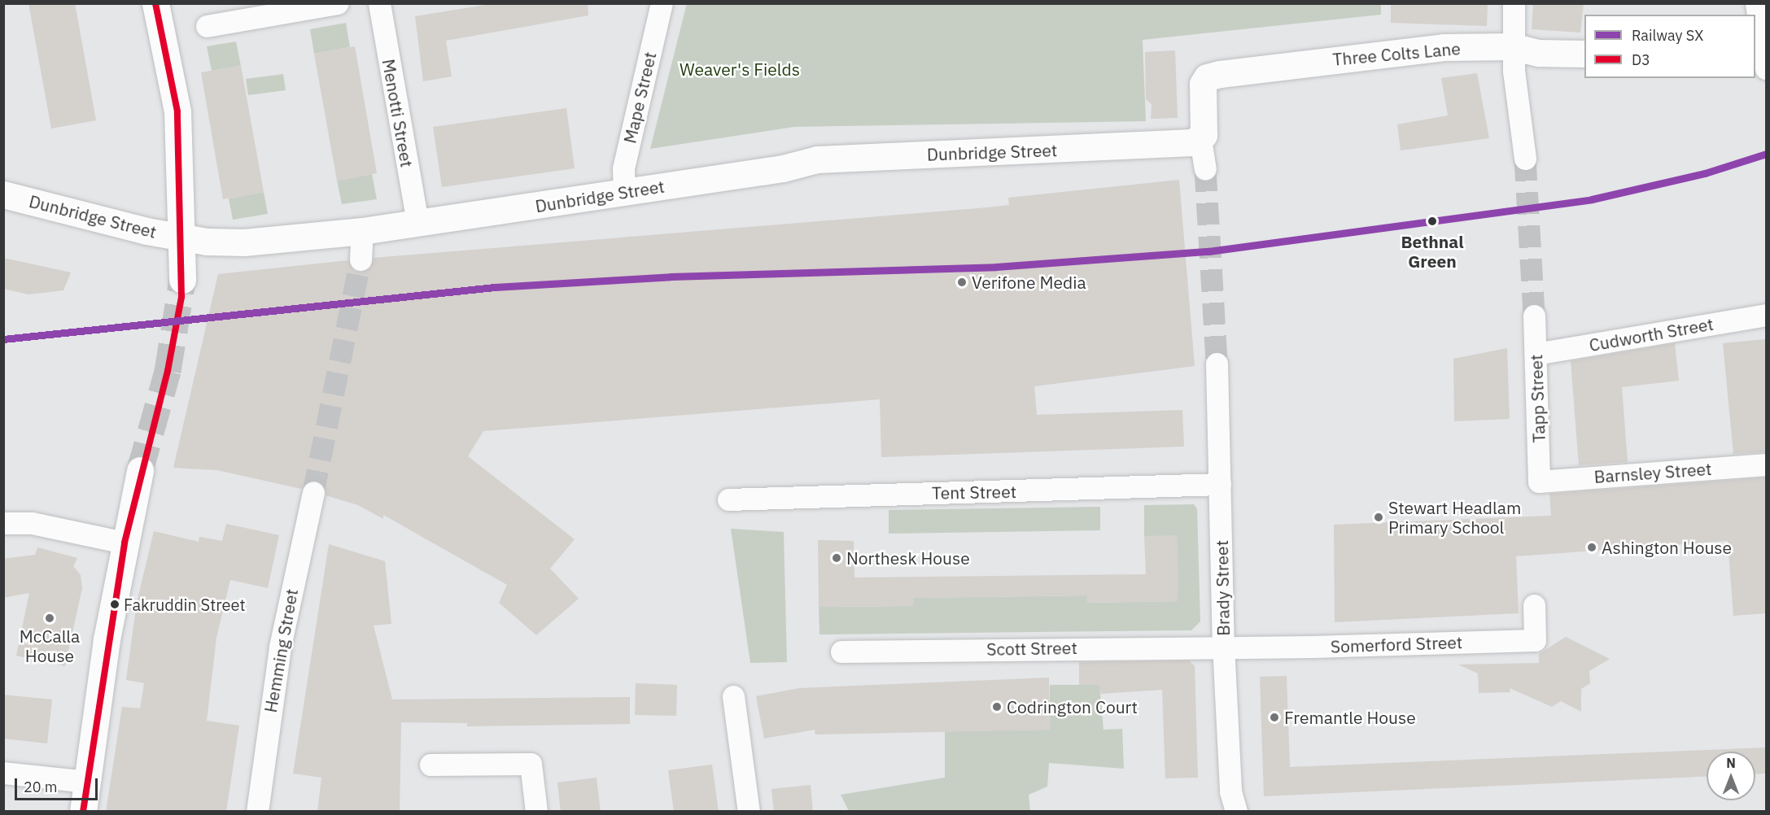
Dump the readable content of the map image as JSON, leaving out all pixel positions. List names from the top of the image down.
{
  "streets": {
    "main road": ["Three Colts Lane", "Dunbridge Street"],
    "street": [
      "Mape Street",
      "Menotti Street",
      "Cudworth Street",
      "Tapp Street",
      "Barnsley Street",
      "Tent Street",
      "Brady Street",
      "Somerford Street",
      "Scott Street",
      "Hemming Street"
    ]
  },
  "crossings": [
    ["Three Colts Lane", "Dunbridge Street"],
    ["Mape Street", "Dunbridge Street"],
    ["Menotti Street", "Dunbridge Street"],
    ["Cudworth Street", "Tapp Street"],
    ["Tapp Street", "Barnsley Street"],
    ["Tent Street", "Brady Street"],
    ["Brady Street", "Somerford Street"],
    ["Brady Street", "Scott Street"],
    ["Somerford Street", "Scott Street"]
  ],
  "parks": ["Weaver's Fields"],
  "places": [
    "Bethnal Green",
    "Verifone Media",
    "Stewart Headlam Primary School",
    "Ashington House",
    "Northesk House",
    "Fakruddin Street",
    "McCalla House",
    "Codrington Court",
    "Fremantle House"
  ],
  "lines": ["transit line D3", "rail line SX"],
  "legend": ["Railway SX", "D3"],
  "scale_bar": "20 m",
  "north": "top"
}
